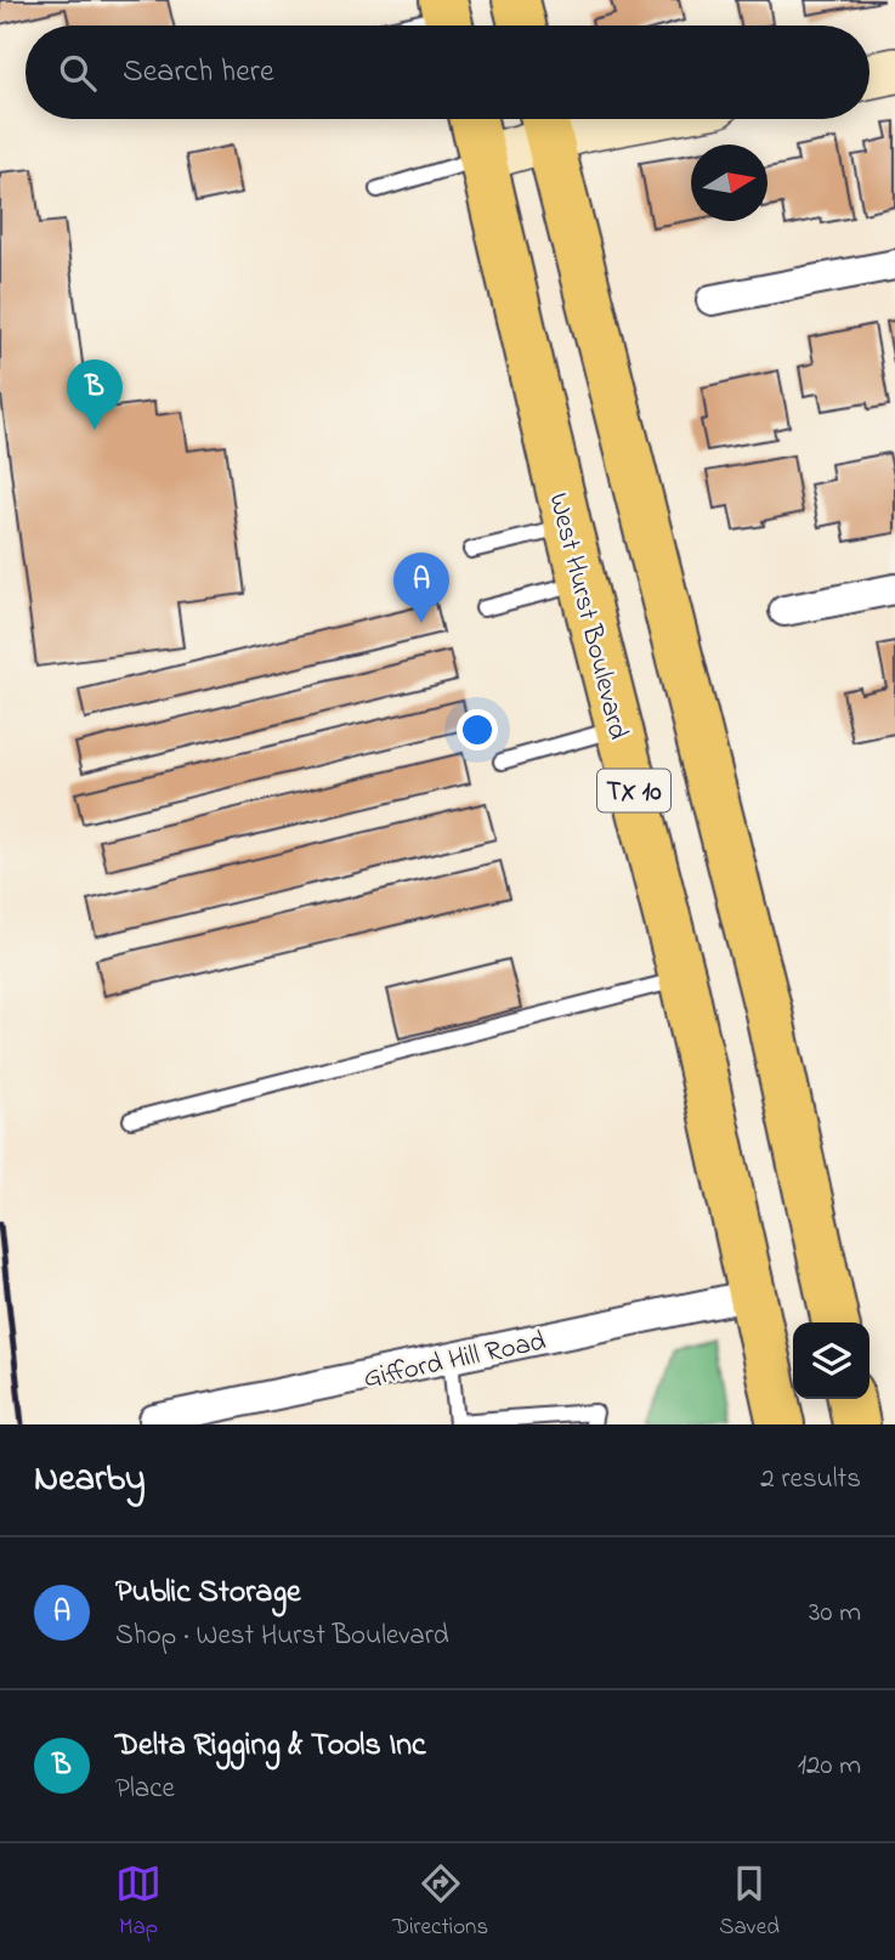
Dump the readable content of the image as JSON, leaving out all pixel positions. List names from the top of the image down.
{
  "streets": {
    "main road": ["West Hurst Boulevard", "TX 10"],
    "street": ["Gifford Hill Road"]
  },
  "crossings": [
    ["West Hurst Boulevard", "Gifford Hill Road"]
  ],
  "north": "right",
  "page": {
    "search": "Search here",
    "pins": ["B", "A"],
    "heading": ["Nearby", "2 results"],
    "list": [
      {
        "mark": "A",
        "name": "Public Storage",
        "note": "Shop · West Hurst Boulevard",
        "value": "30 m"
      },
      {
        "mark": "B",
        "name": "Delta Rigging & Tools Inc",
        "note": "Place",
        "value": "120 m"
      }
    ],
    "nav": ["Map", "Directions", "Saved"]
  }
}
